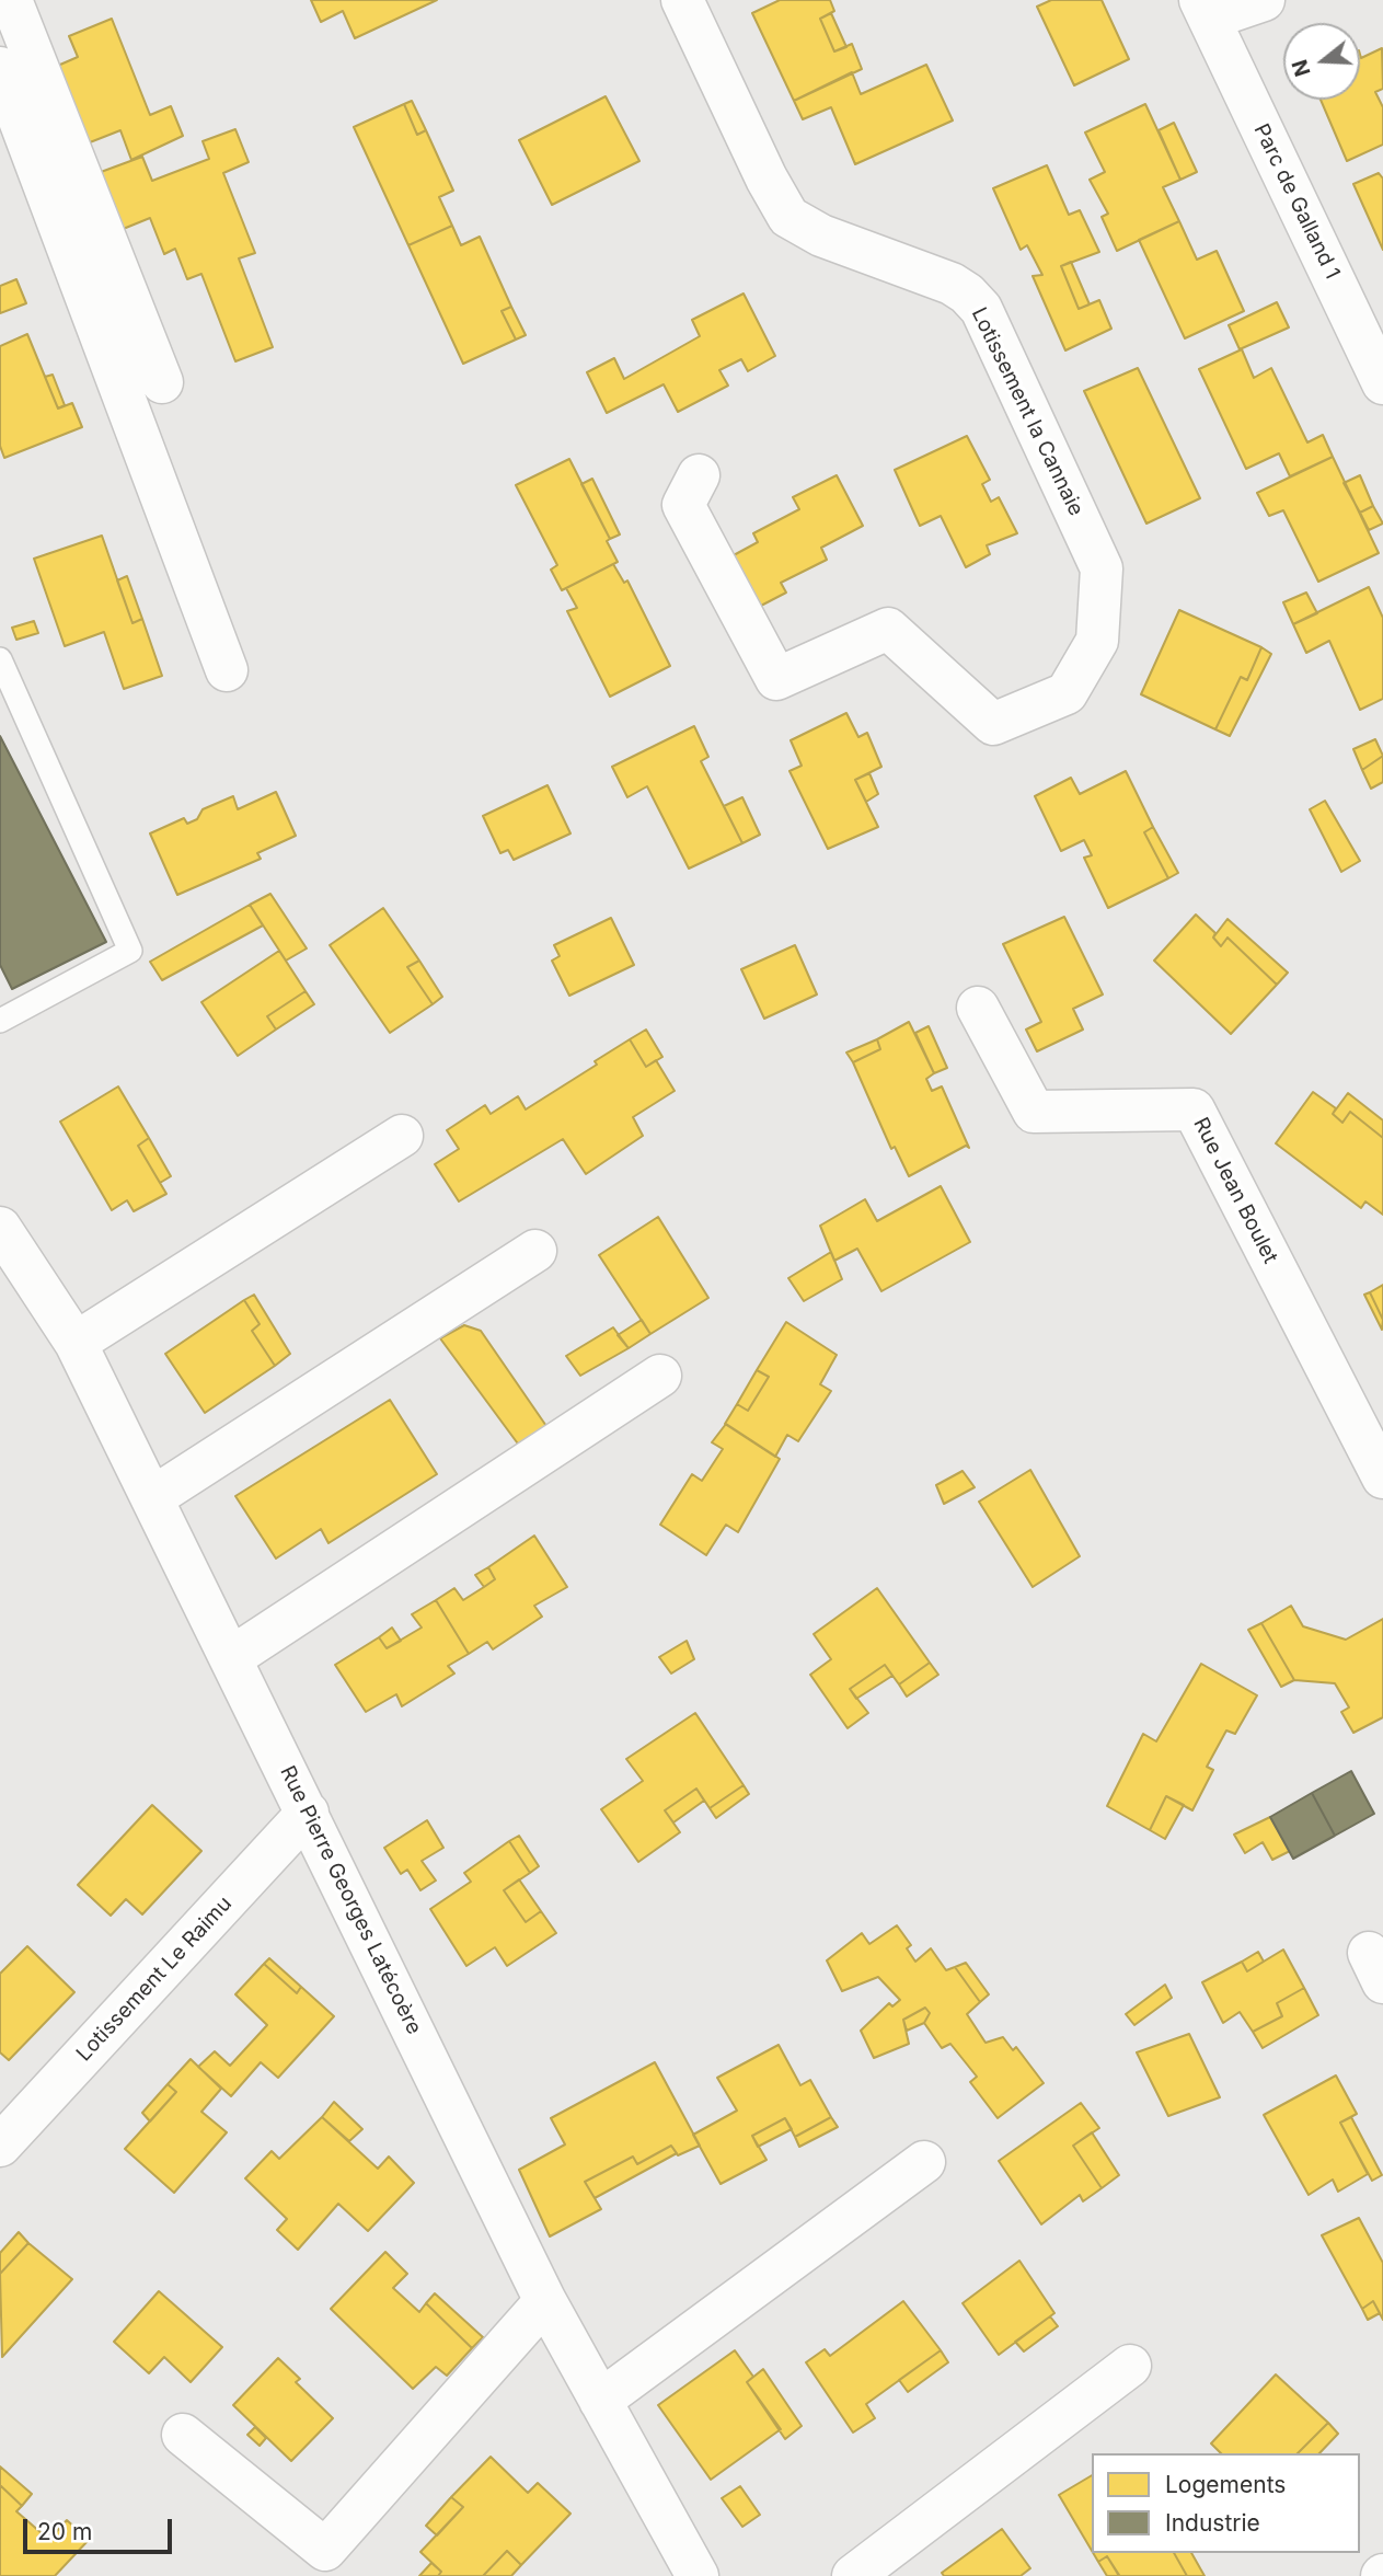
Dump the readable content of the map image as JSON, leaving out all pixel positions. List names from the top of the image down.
{
  "streets": {
    "street": [
      "Parc de Galland 1",
      "Lotissement la Cannaie",
      "Rue Jean Boulet",
      "Rue Pierre Georges Latécoère",
      "Lotissement Le Raimu"
    ]
  },
  "crossings": [
    ["Rue Pierre Georges Latécoère", "Lotissement Le Raimu"]
  ],
  "legend": ["Logements", "Industrie"],
  "scale_bar": "20 m",
  "north": "left"
}
